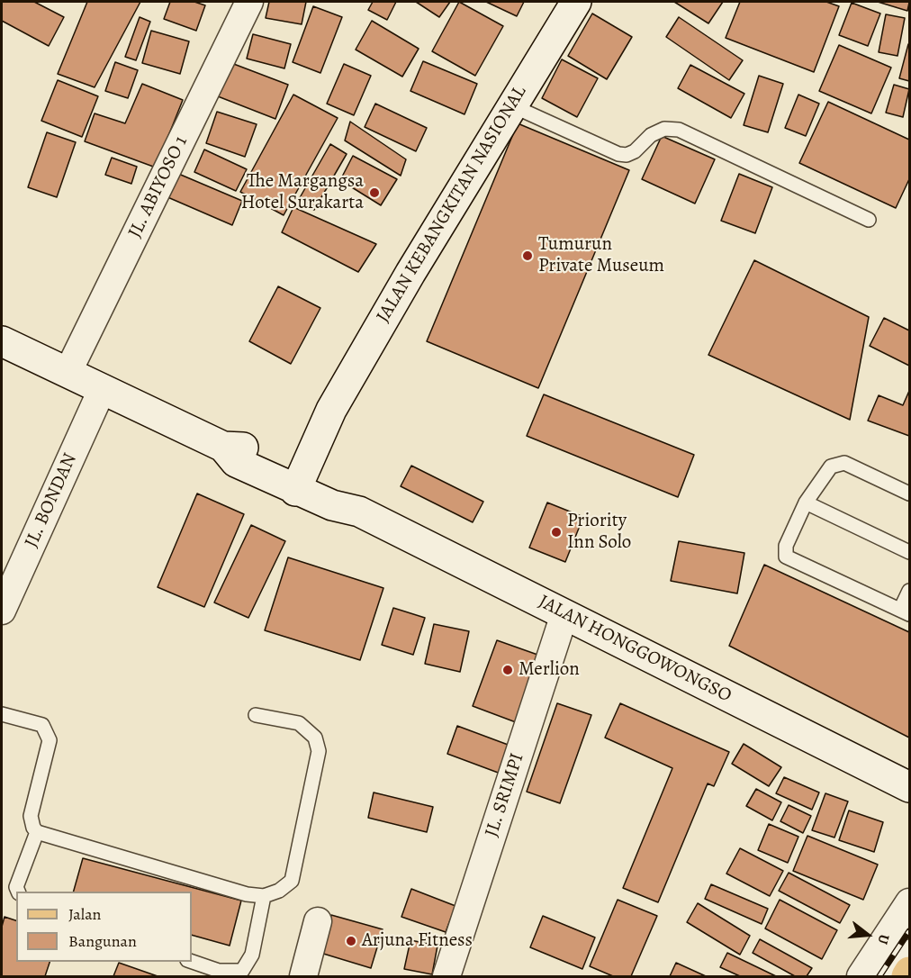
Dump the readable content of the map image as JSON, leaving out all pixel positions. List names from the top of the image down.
{
  "streets": {
    "main road": ["JALAN KEBANGKITAN NASIONAL", "JALAN HONGGOWONGSO"],
    "street": ["JL. ABIYOSO 1", "JL. BONDAN", "JL. SRIMPI"]
  },
  "crossings": [
    ["JL. ABIYOSO 1", "JALAN HONGGOWONGSO"],
    ["JALAN KEBANGKITAN NASIONAL", "JALAN HONGGOWONGSO"],
    ["JL. BONDAN", "JALAN HONGGOWONGSO"],
    ["JALAN HONGGOWONGSO", "JL. SRIMPI"]
  ],
  "places": [
    "The Margangsa Hotel Surakarta",
    "Tumurun Private Museum",
    "Priority Inn Solo",
    "Merlion",
    "Arjuna Fitness"
  ],
  "legend": ["Jalan", "Bangunan"],
  "north": "right"
}
